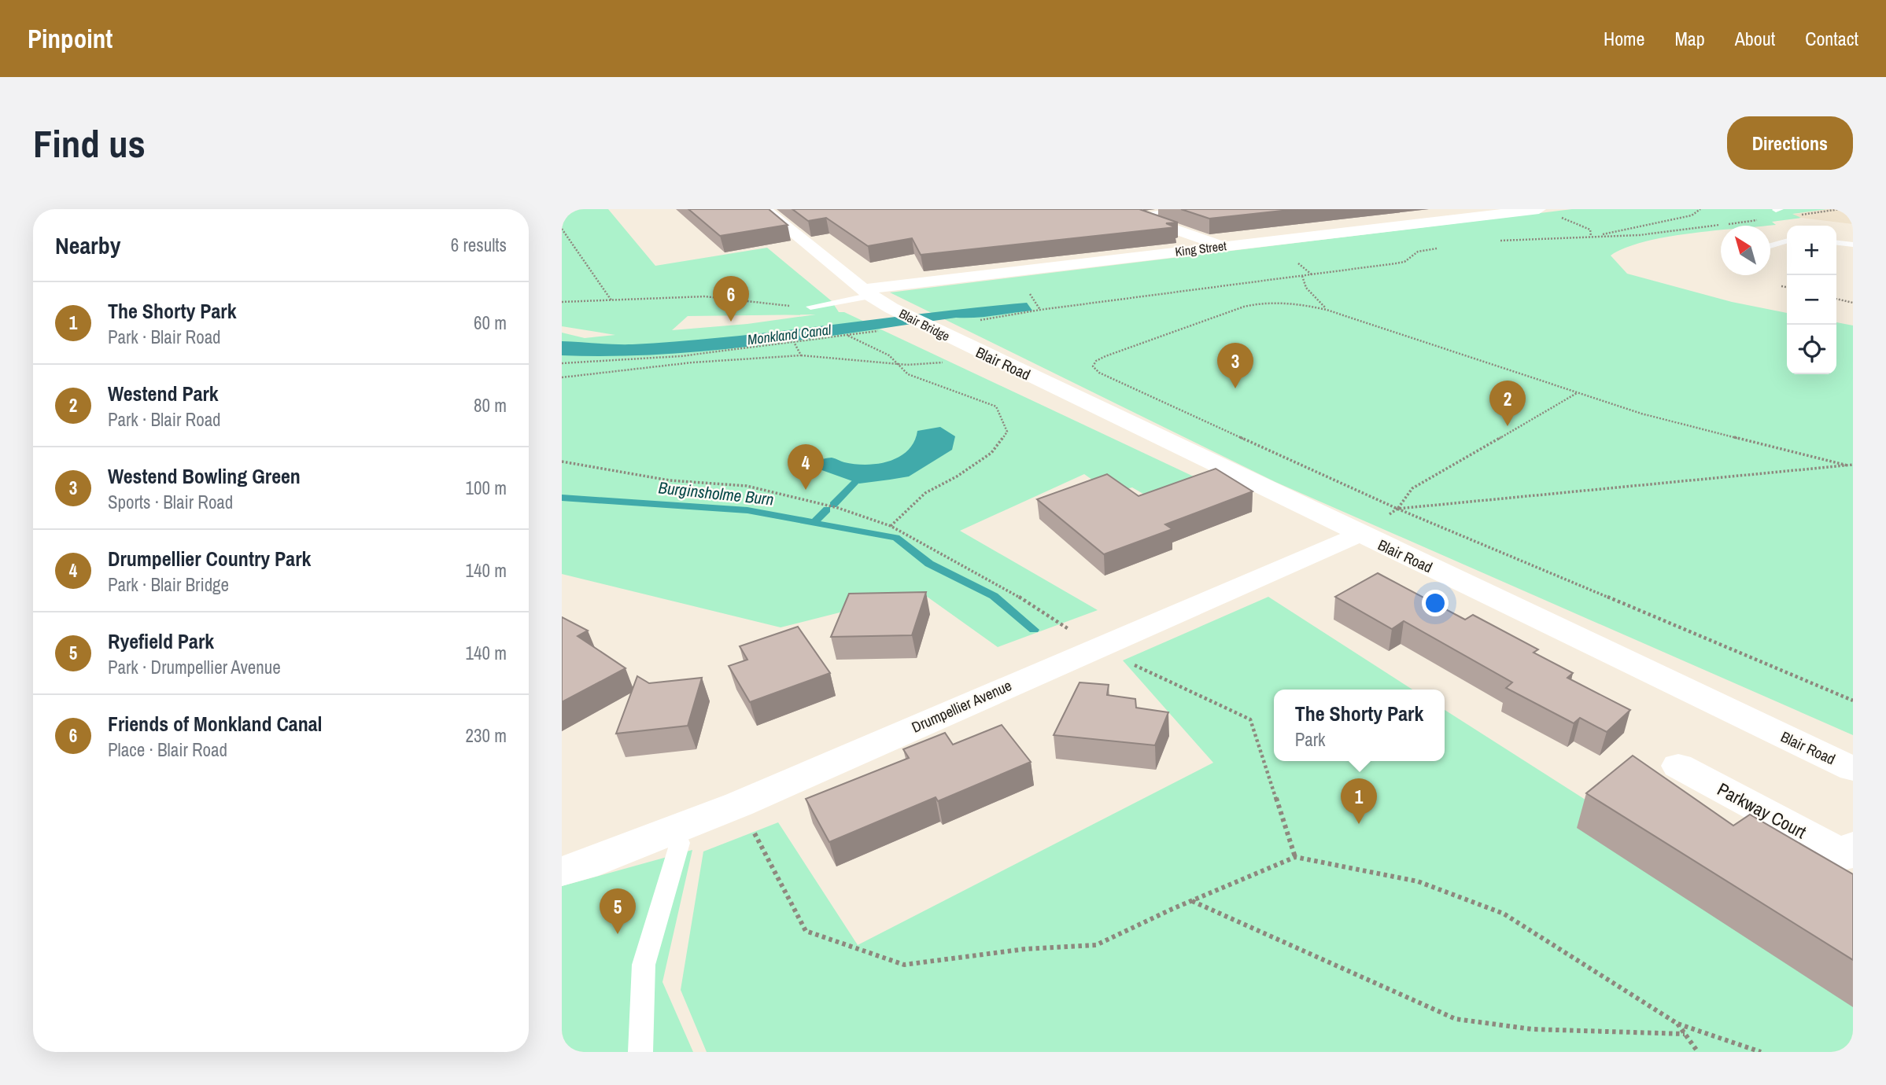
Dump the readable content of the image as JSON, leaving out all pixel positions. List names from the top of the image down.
{
  "streets": {
    "street": [
      "King Street",
      "Blair Bridge",
      "Blair Road",
      "Drumpellier Avenue",
      "Parkway Court"
    ]
  },
  "crossings": [
    ["King Street", "Blair Bridge"],
    ["Blair Bridge", "Blair Road"],
    ["Blair Road", "Drumpellier Avenue"]
  ],
  "water": ["Monkland Canal", "Burginsholme Burn"],
  "north": "top left",
  "page": {
    "header": "Pinpoint",
    "nav": [
      "Home",
      "Map",
      "About",
      "Contact"
    ],
    "buttons": "Directions",
    "title": "Find us",
    "heading": ["Nearby", "6 results"],
    "map_buttons": ["+", "−"],
    "pins": [
      "6",
      "3",
      "2",
      "4",
      "1",
      "5"
    ],
    "list": [
      {
        "mark": "1",
        "name": "The Shorty Park",
        "note": "Park · Blair Road",
        "value": "60 m"
      },
      {
        "mark": "2",
        "name": "Westend Park",
        "note": "Park · Blair Road",
        "value": "80 m"
      },
      {
        "mark": "3",
        "name": "Westend Bowling Green",
        "note": "Sports · Blair Road",
        "value": "100 m"
      },
      {
        "mark": "4",
        "name": "Drumpellier Country Park",
        "note": "Park · Blair Bridge",
        "value": "140 m"
      },
      {
        "mark": "5",
        "name": "Ryefield Park",
        "note": "Park · Drumpellier Avenue",
        "value": "140 m"
      },
      {
        "mark": "6",
        "name": "Friends of Monkland Canal",
        "note": "Place · Blair Road",
        "value": "230 m"
      }
    ],
    "popup": ["The Shorty Park", "Park"]
  }
}
